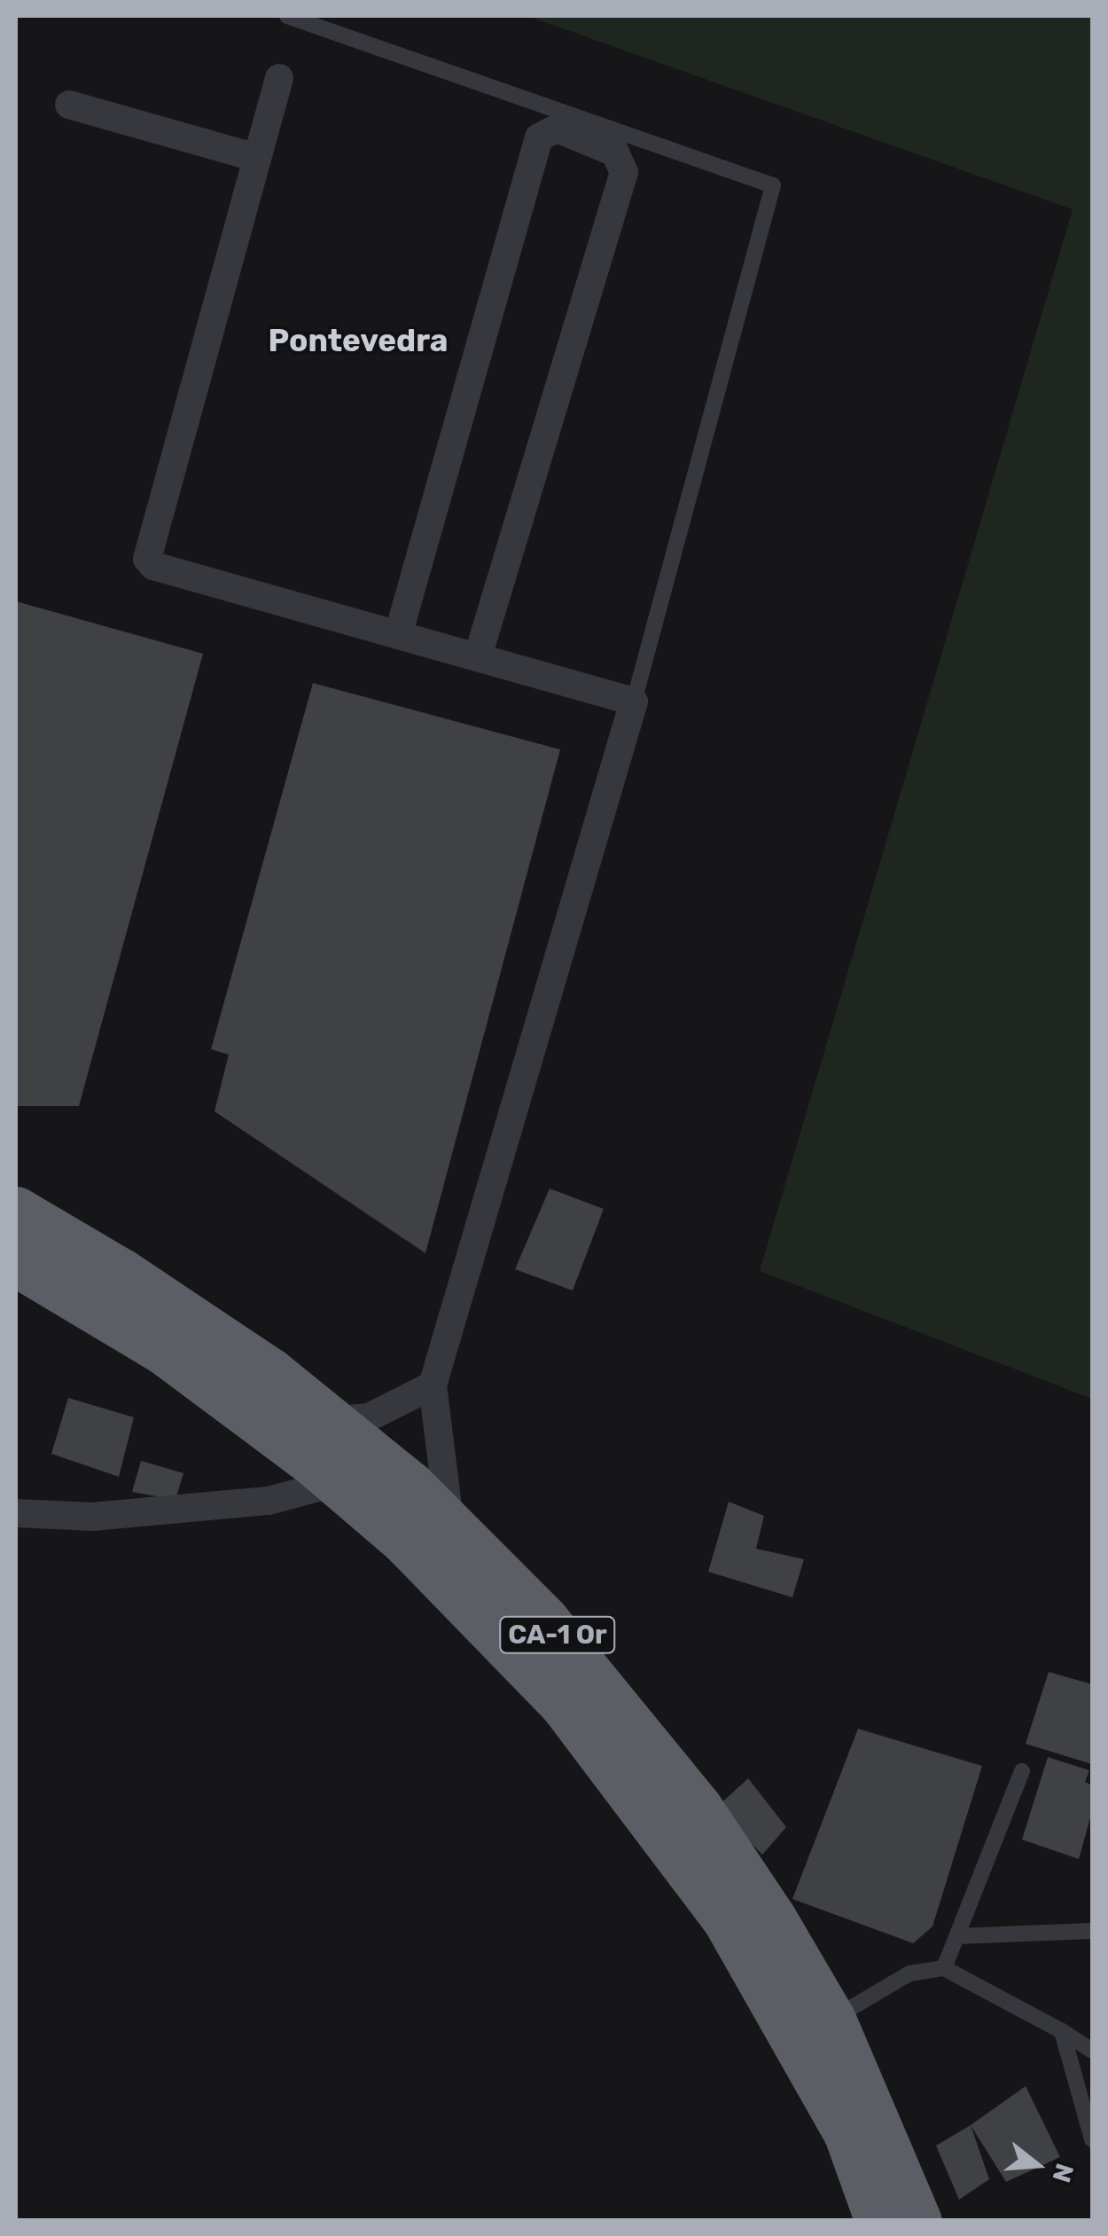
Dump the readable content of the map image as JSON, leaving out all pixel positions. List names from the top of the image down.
{
  "streets": {
    "highway": ["CA-1 Or"]
  },
  "districts": ["Pontevedra"],
  "north": "right"
}
